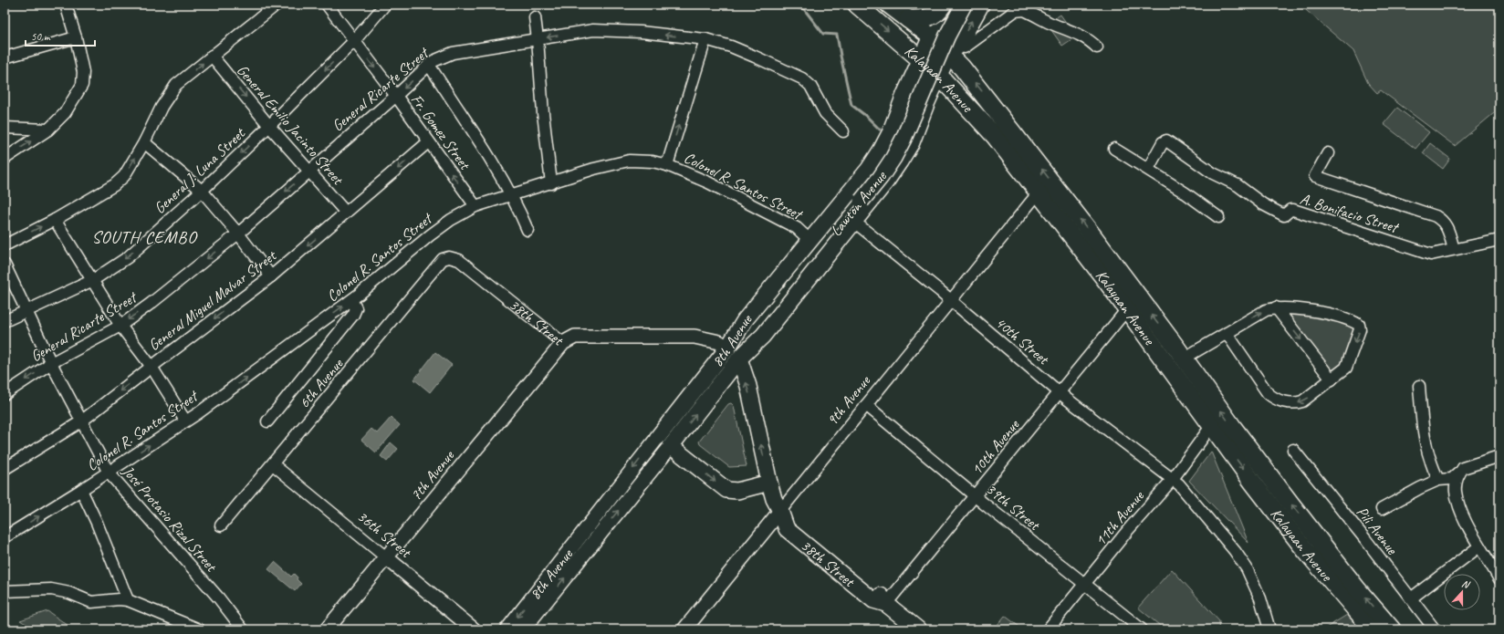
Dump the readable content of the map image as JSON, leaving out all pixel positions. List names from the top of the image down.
{
  "streets": {
    "main road": [
      "Kalayaan Avenue",
      "Lawton Avenue",
      "38th Street",
      "8th Avenue"
    ],
    "street": [
      "General Ricarte Street",
      "General Emilio Jacinto Street",
      "Fr. Gomez Street",
      "General J. Luna Street",
      "Colonel R. Santos Street",
      "A. Bonifacio Street",
      "General Miguel Malvar Street",
      "40th Street",
      "6th Avenue",
      "9th Avenue",
      "10th Avenue",
      "7th Avenue",
      "39th Street",
      "José Protasio Rizal Street",
      "11th Avenue",
      "Pili Avenue",
      "36th Street"
    ]
  },
  "crossings": [
    ["Kalayaan Avenue", "8th Avenue"],
    ["Kalayaan Avenue", "9th Avenue"],
    ["Kalayaan Avenue", "10th Avenue"],
    ["Kalayaan Avenue", "11th Avenue"],
    ["General Ricarte Street", "General Emilio Jacinto Street"],
    ["General Ricarte Street", "Fr. Gomez Street"],
    ["General Ricarte Street", "José Protasio Rizal Street"],
    ["General Emilio Jacinto Street", "General J. Luna Street"],
    ["General Emilio Jacinto Street", "General Miguel Malvar Street"],
    ["Fr. Gomez Street", "General J. Luna Street"],
    ["Fr. Gomez Street", "Colonel R. Santos Street"],
    ["Fr. Gomez Street", "General Miguel Malvar Street"],
    ["General J. Luna Street", "José Protasio Rizal Street"],
    ["Colonel R. Santos Street", "8th Avenue"],
    ["Colonel R. Santos Street", "José Protasio Rizal Street"],
    ["Lawton Avenue", "38th Street"],
    ["Lawton Avenue", "8th Avenue"],
    ["General Miguel Malvar Street", "José Protasio Rizal Street"],
    ["38th Street", "8th Avenue"],
    ["38th Street", "6th Avenue"],
    ["38th Street", "9th Avenue"],
    ["38th Street", "10th Avenue"],
    ["38th Street", "7th Avenue"],
    ["8th Avenue", "40th Street"],
    ["40th Street", "9th Avenue"],
    ["40th Street", "10th Avenue"],
    ["40th Street", "11th Avenue"],
    ["6th Avenue", "36th Street"],
    ["9th Avenue", "39th Street"],
    ["10th Avenue", "39th Street"],
    ["7th Avenue", "36th Street"],
    ["39th Street", "11th Avenue"]
  ],
  "one_way": ["General Ricarte Street", "General Emilio Jacinto Street", "General Miguel Malvar Street"],
  "districts": ["SOUTH CEMBO"],
  "scale_bar": "50 m",
  "north": "top"
}
